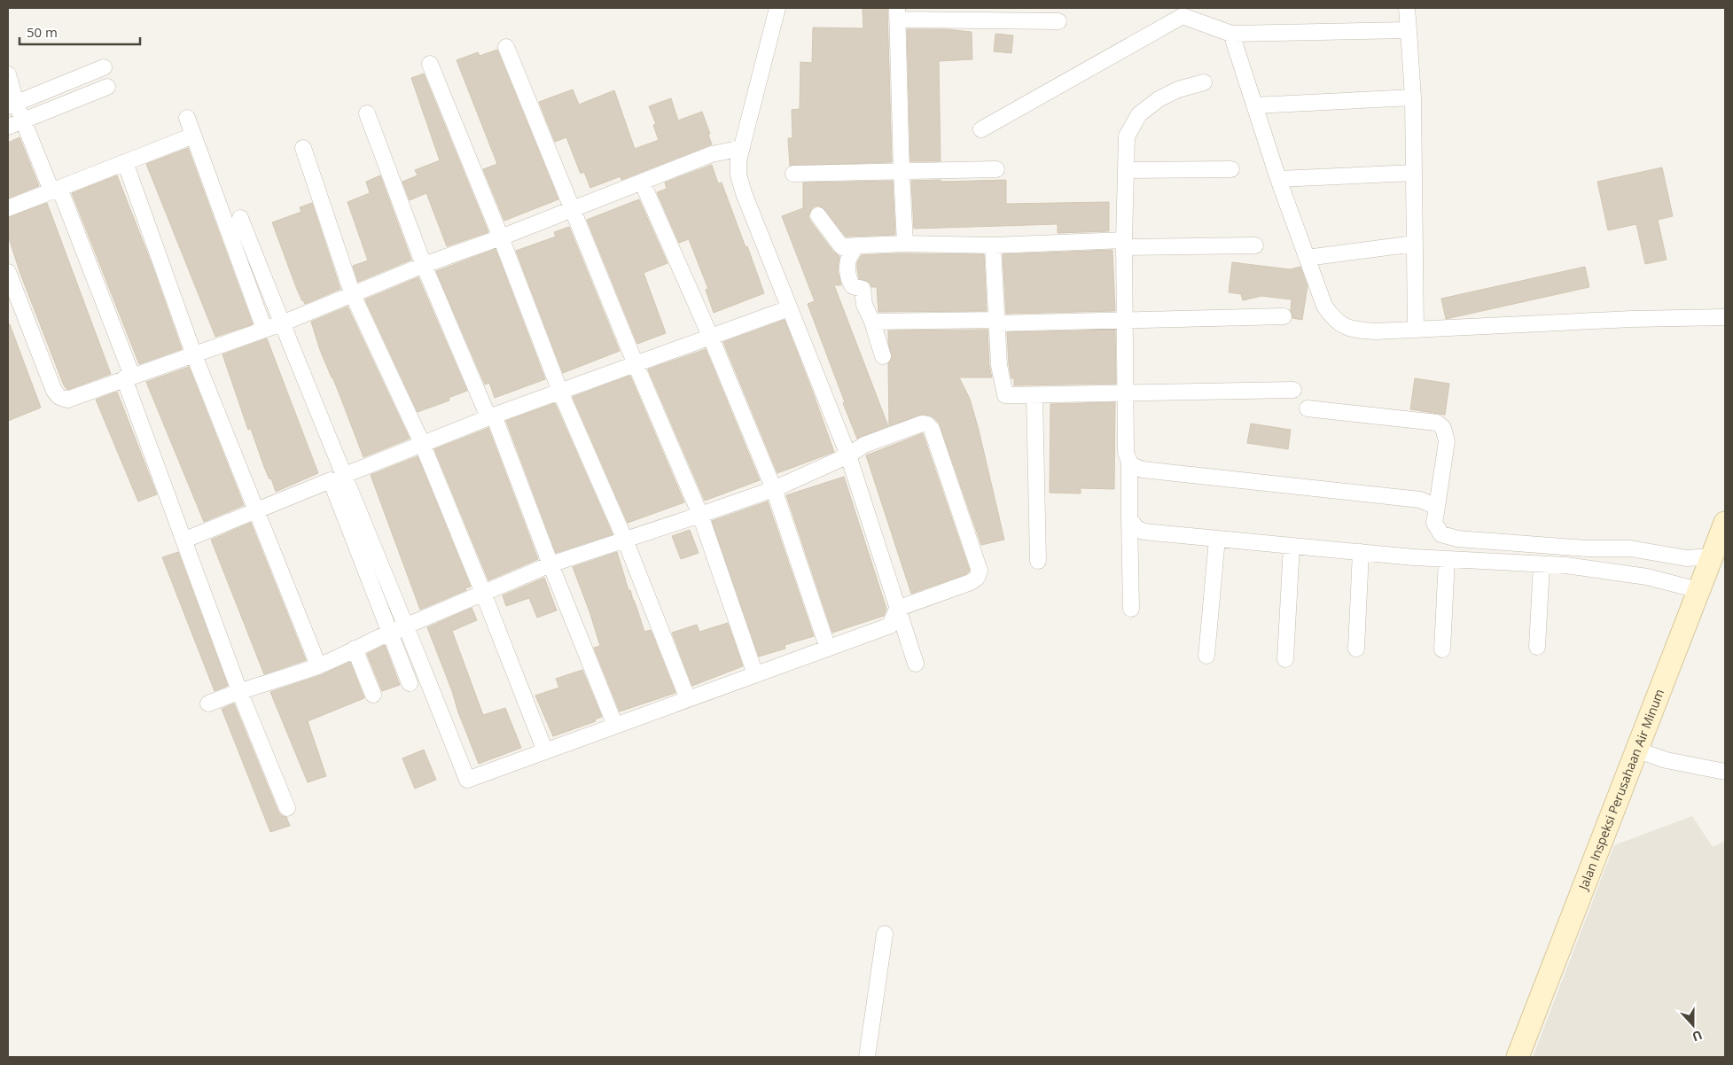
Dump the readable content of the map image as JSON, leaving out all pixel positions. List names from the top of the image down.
{
  "streets": {
    "street": ["Jalan Inspeksi Perusahaan Air Minum"]
  },
  "scale_bar": "50 m",
  "north": "bottom"
}
